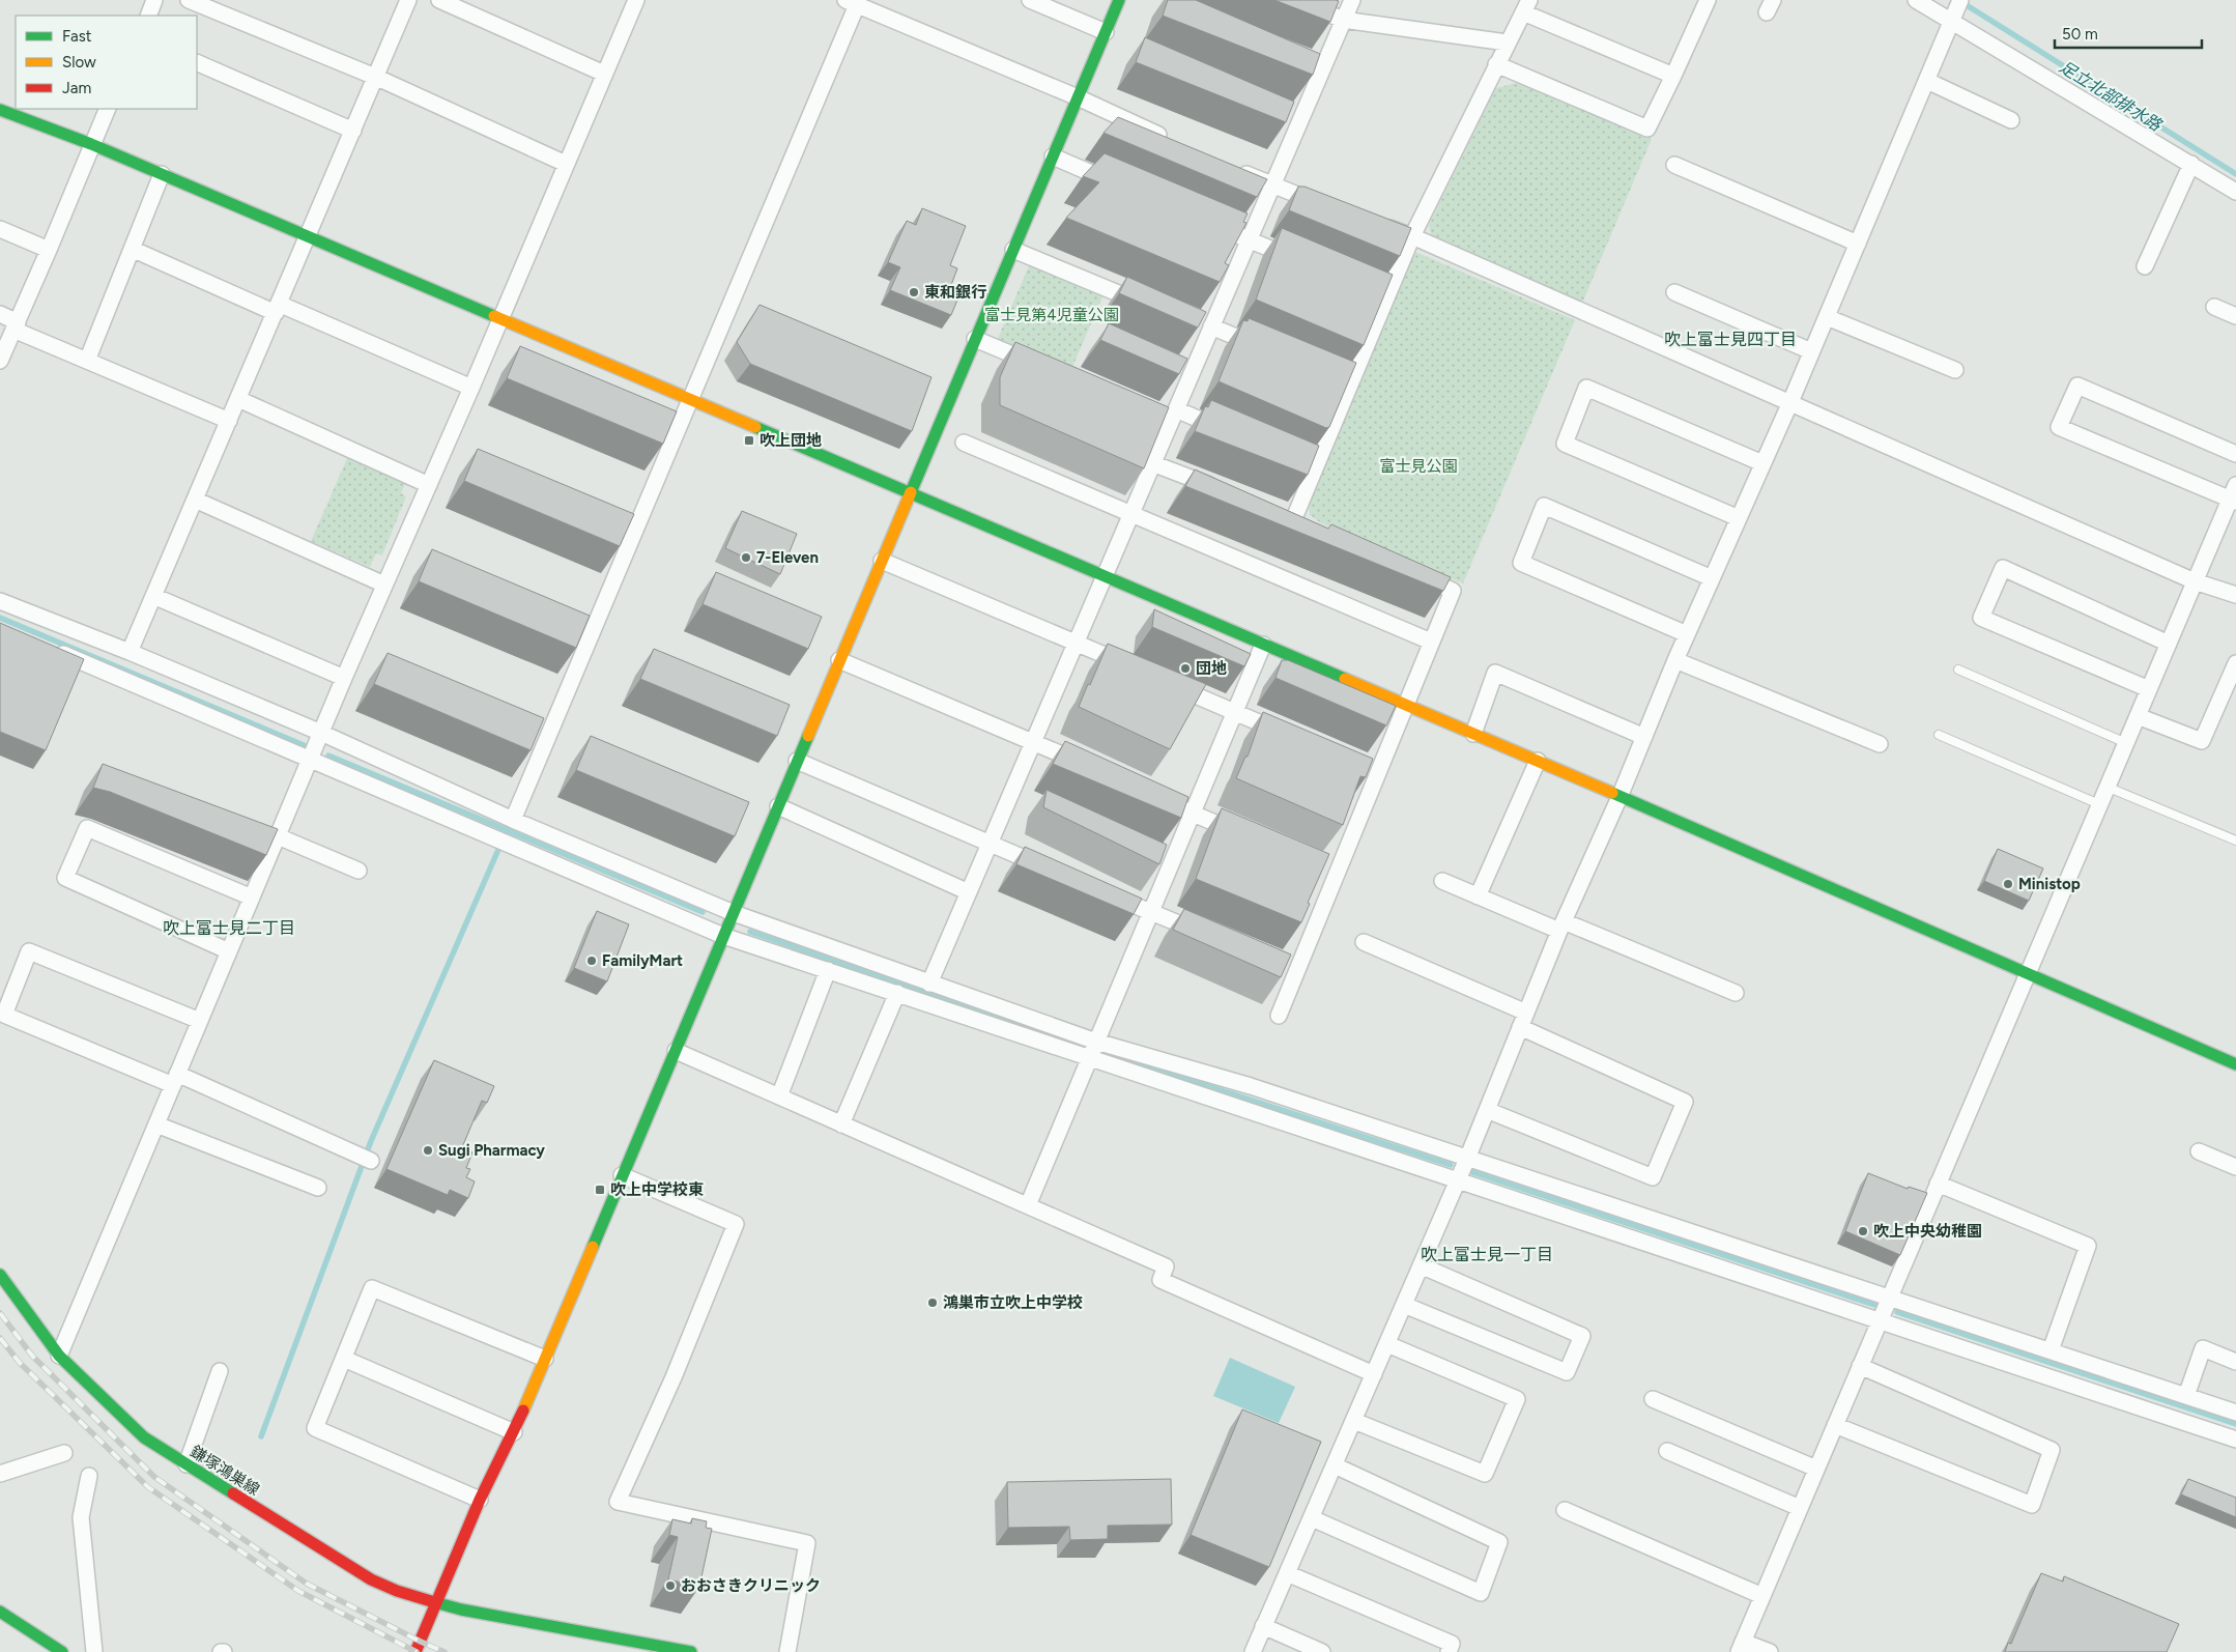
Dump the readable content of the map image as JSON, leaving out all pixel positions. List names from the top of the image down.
{
  "streets": {
    "street": ["鎌塚鴻巣線"]
  },
  "districts": ["吹上富士見四丁目", "吹上富士見二丁目", "吹上富士見一丁目"],
  "water": ["足立北部排水路"],
  "parks": ["富士見第4児童公園", "富士見公園"],
  "places": {
    "other": [
      "東和銀行",
      "7-Eleven",
      "団地",
      "Ministop",
      "FamilyMart",
      "Sugi Pharmacy",
      "吹上中央幼稚園",
      "鴻巣市立吹上中学校",
      "おおさきクリニック"
    ],
    "transit": ["吹上団地", "吹上中学校東"]
  },
  "legend": ["Fast", "Slow", "Jam"],
  "scale_bar": "50 m"
}
